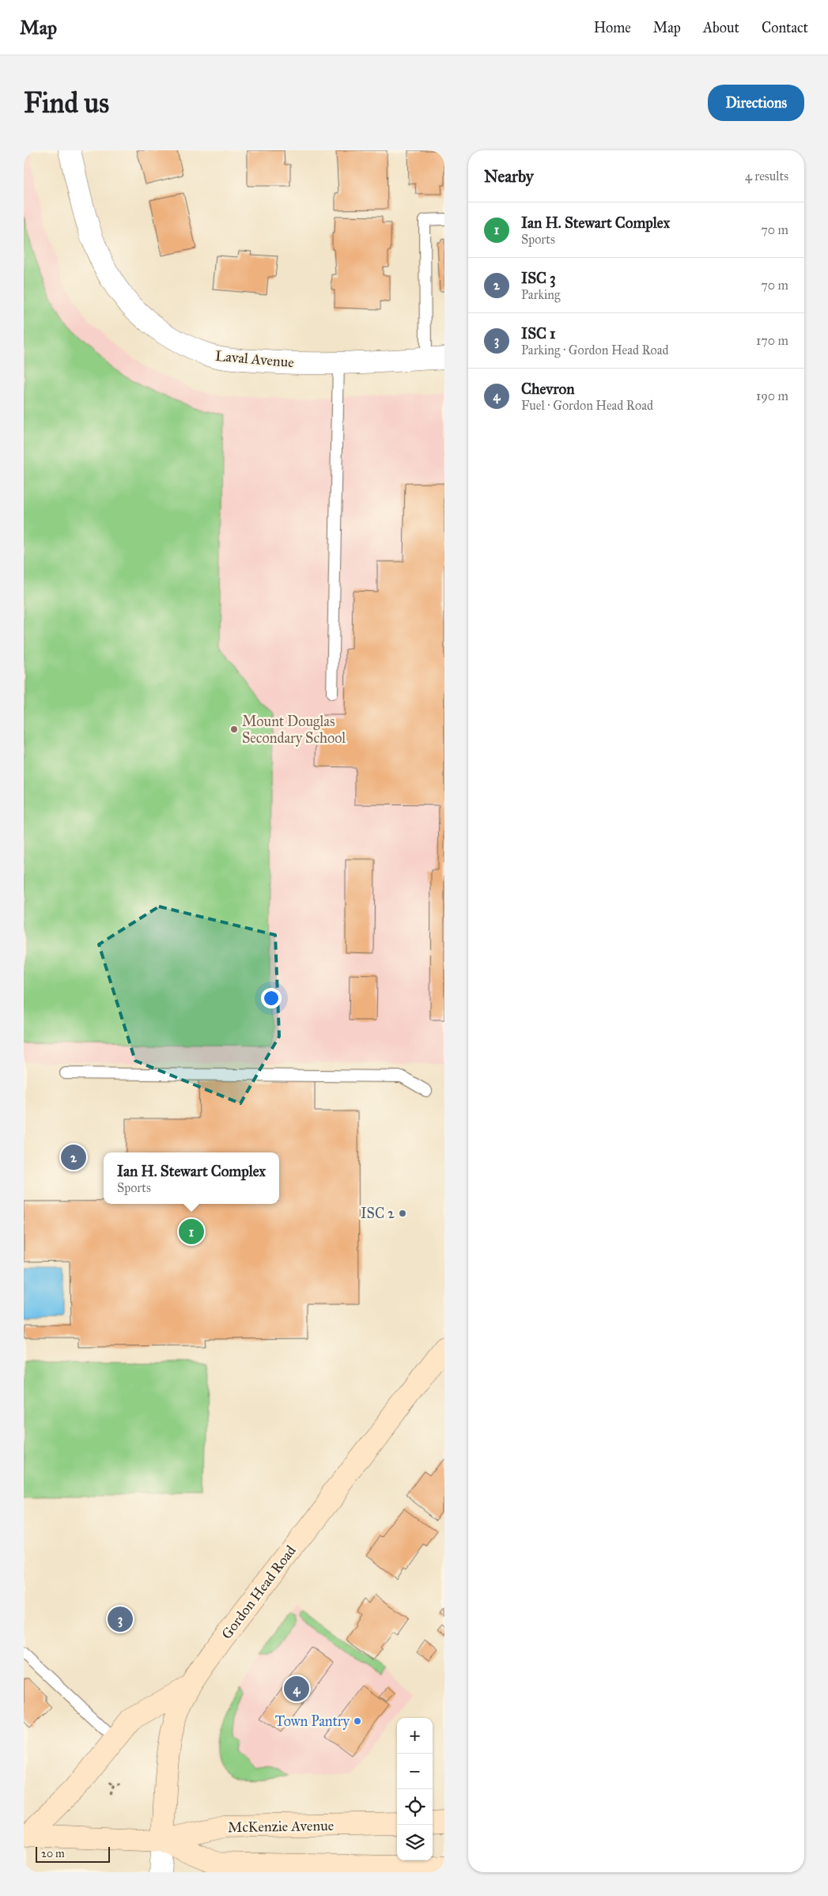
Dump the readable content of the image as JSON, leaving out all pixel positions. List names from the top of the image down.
{
  "streets": {
    "main road": ["Gordon Head Road", "McKenzie Avenue"],
    "street": ["Laval Avenue"]
  },
  "crossings": [
    ["Gordon Head Road", "McKenzie Avenue"]
  ],
  "places": ["Mount Douglas Secondary School", "ISC 2", "Town Pantry"],
  "scale_bar": "20 m",
  "page": {
    "header": "Map",
    "nav": [
      "Home",
      "Map",
      "About",
      "Contact"
    ],
    "buttons": "Directions",
    "title": "Find us",
    "heading": ["Nearby", "4 results"],
    "list": [
      {
        "mark": "1",
        "name": "Ian H. Stewart Complex",
        "note": "Sports",
        "value": "70 m"
      },
      {
        "mark": "2",
        "name": "ISC 3",
        "note": "Parking",
        "value": "70 m"
      },
      {
        "mark": "3",
        "name": "ISC 1",
        "note": "Parking · Gordon Head Road",
        "value": "170 m"
      },
      {
        "mark": "4",
        "name": "Chevron",
        "note": "Fuel · Gordon Head Road",
        "value": "190 m"
      }
    ],
    "pins": [
      "2",
      "1",
      "3",
      "4"
    ],
    "popup": ["Ian H. Stewart Complex", "Sports"],
    "map_buttons": ["+", "−"],
    "scale": "20 m"
  }
}
